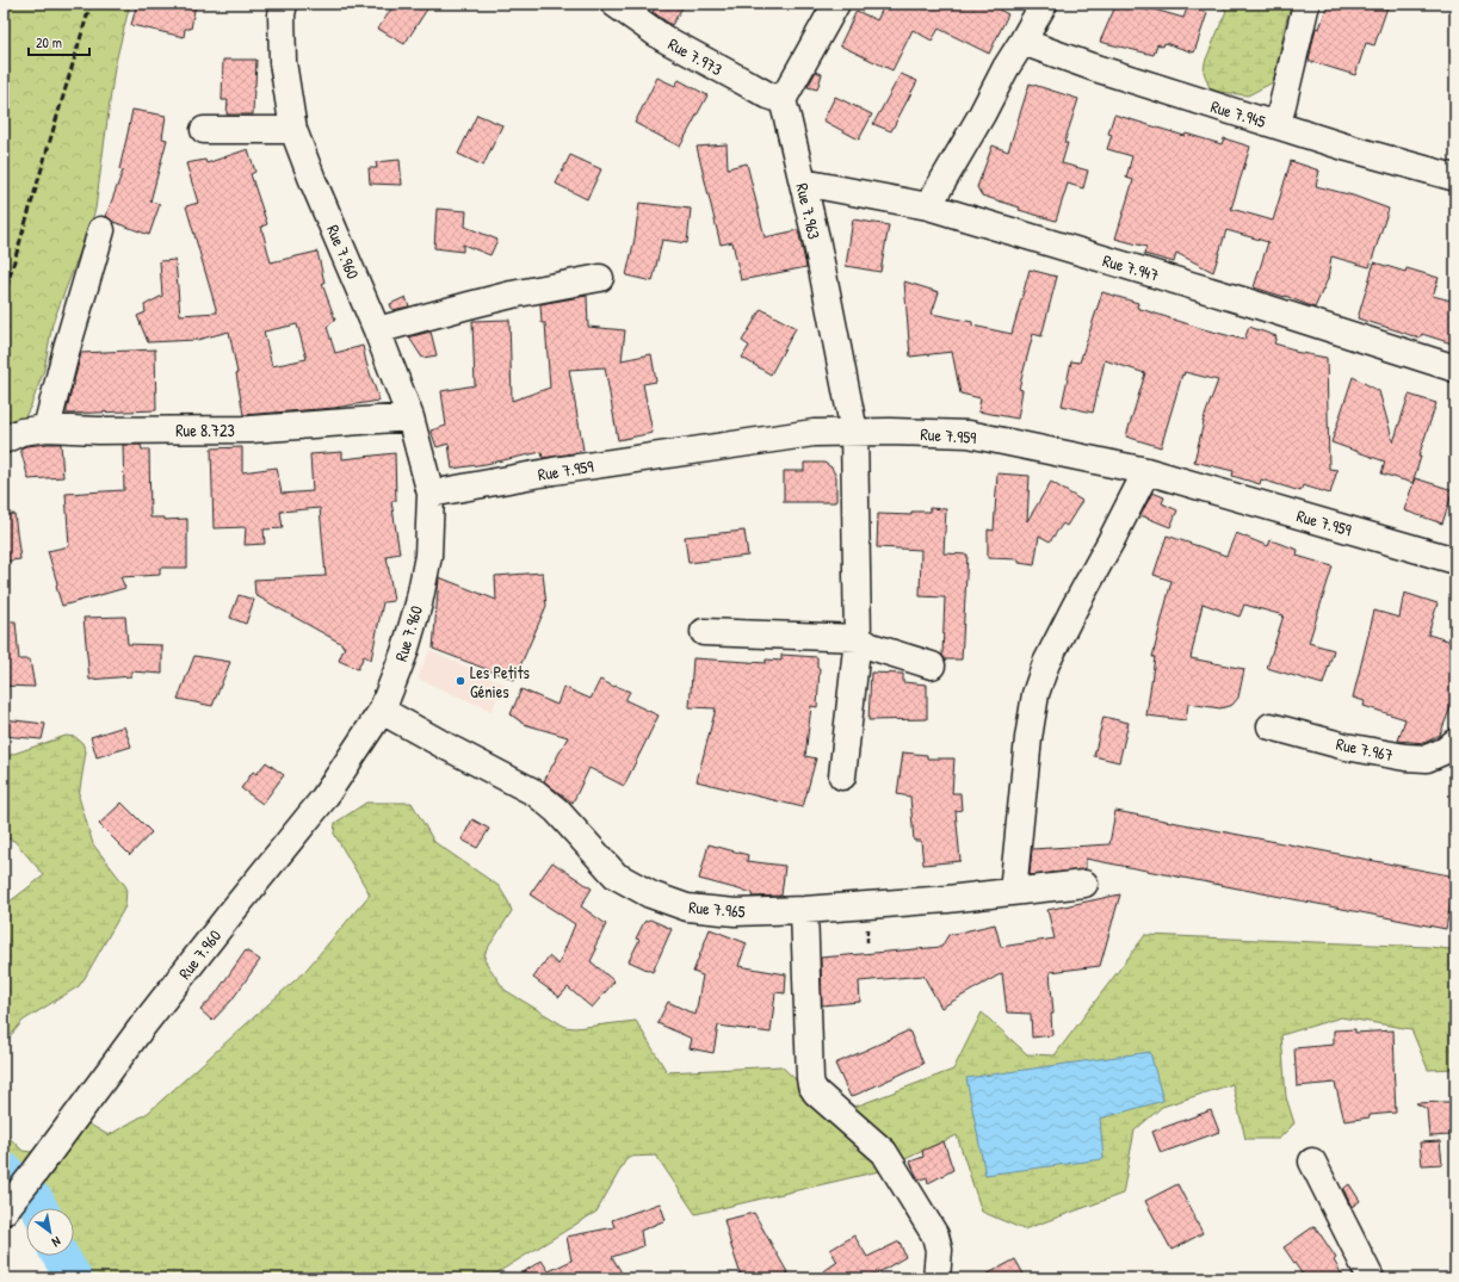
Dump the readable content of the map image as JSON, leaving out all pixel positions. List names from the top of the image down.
{
  "streets": {
    "street": [
      "Rue 7.973",
      "Rue 7.945",
      "Rue 7.963",
      "Rue 7.960",
      "Rue 7.947",
      "Rue 8.723",
      "Rue 7.959",
      "Rue 7.967",
      "Rue 7.965"
    ]
  },
  "crossings": [
    ["Rue 7.973", "Rue 7.963"],
    ["Rue 7.963", "Rue 7.947"],
    ["Rue 7.963", "Rue 7.959"],
    ["Rue 7.960", "Rue 8.723"],
    ["Rue 7.960", "Rue 7.959"],
    ["Rue 7.960", "Rue 7.965"]
  ],
  "places": ["Les Petits Génies"],
  "scale_bar": "20 m",
  "north": "bottom right"
}
